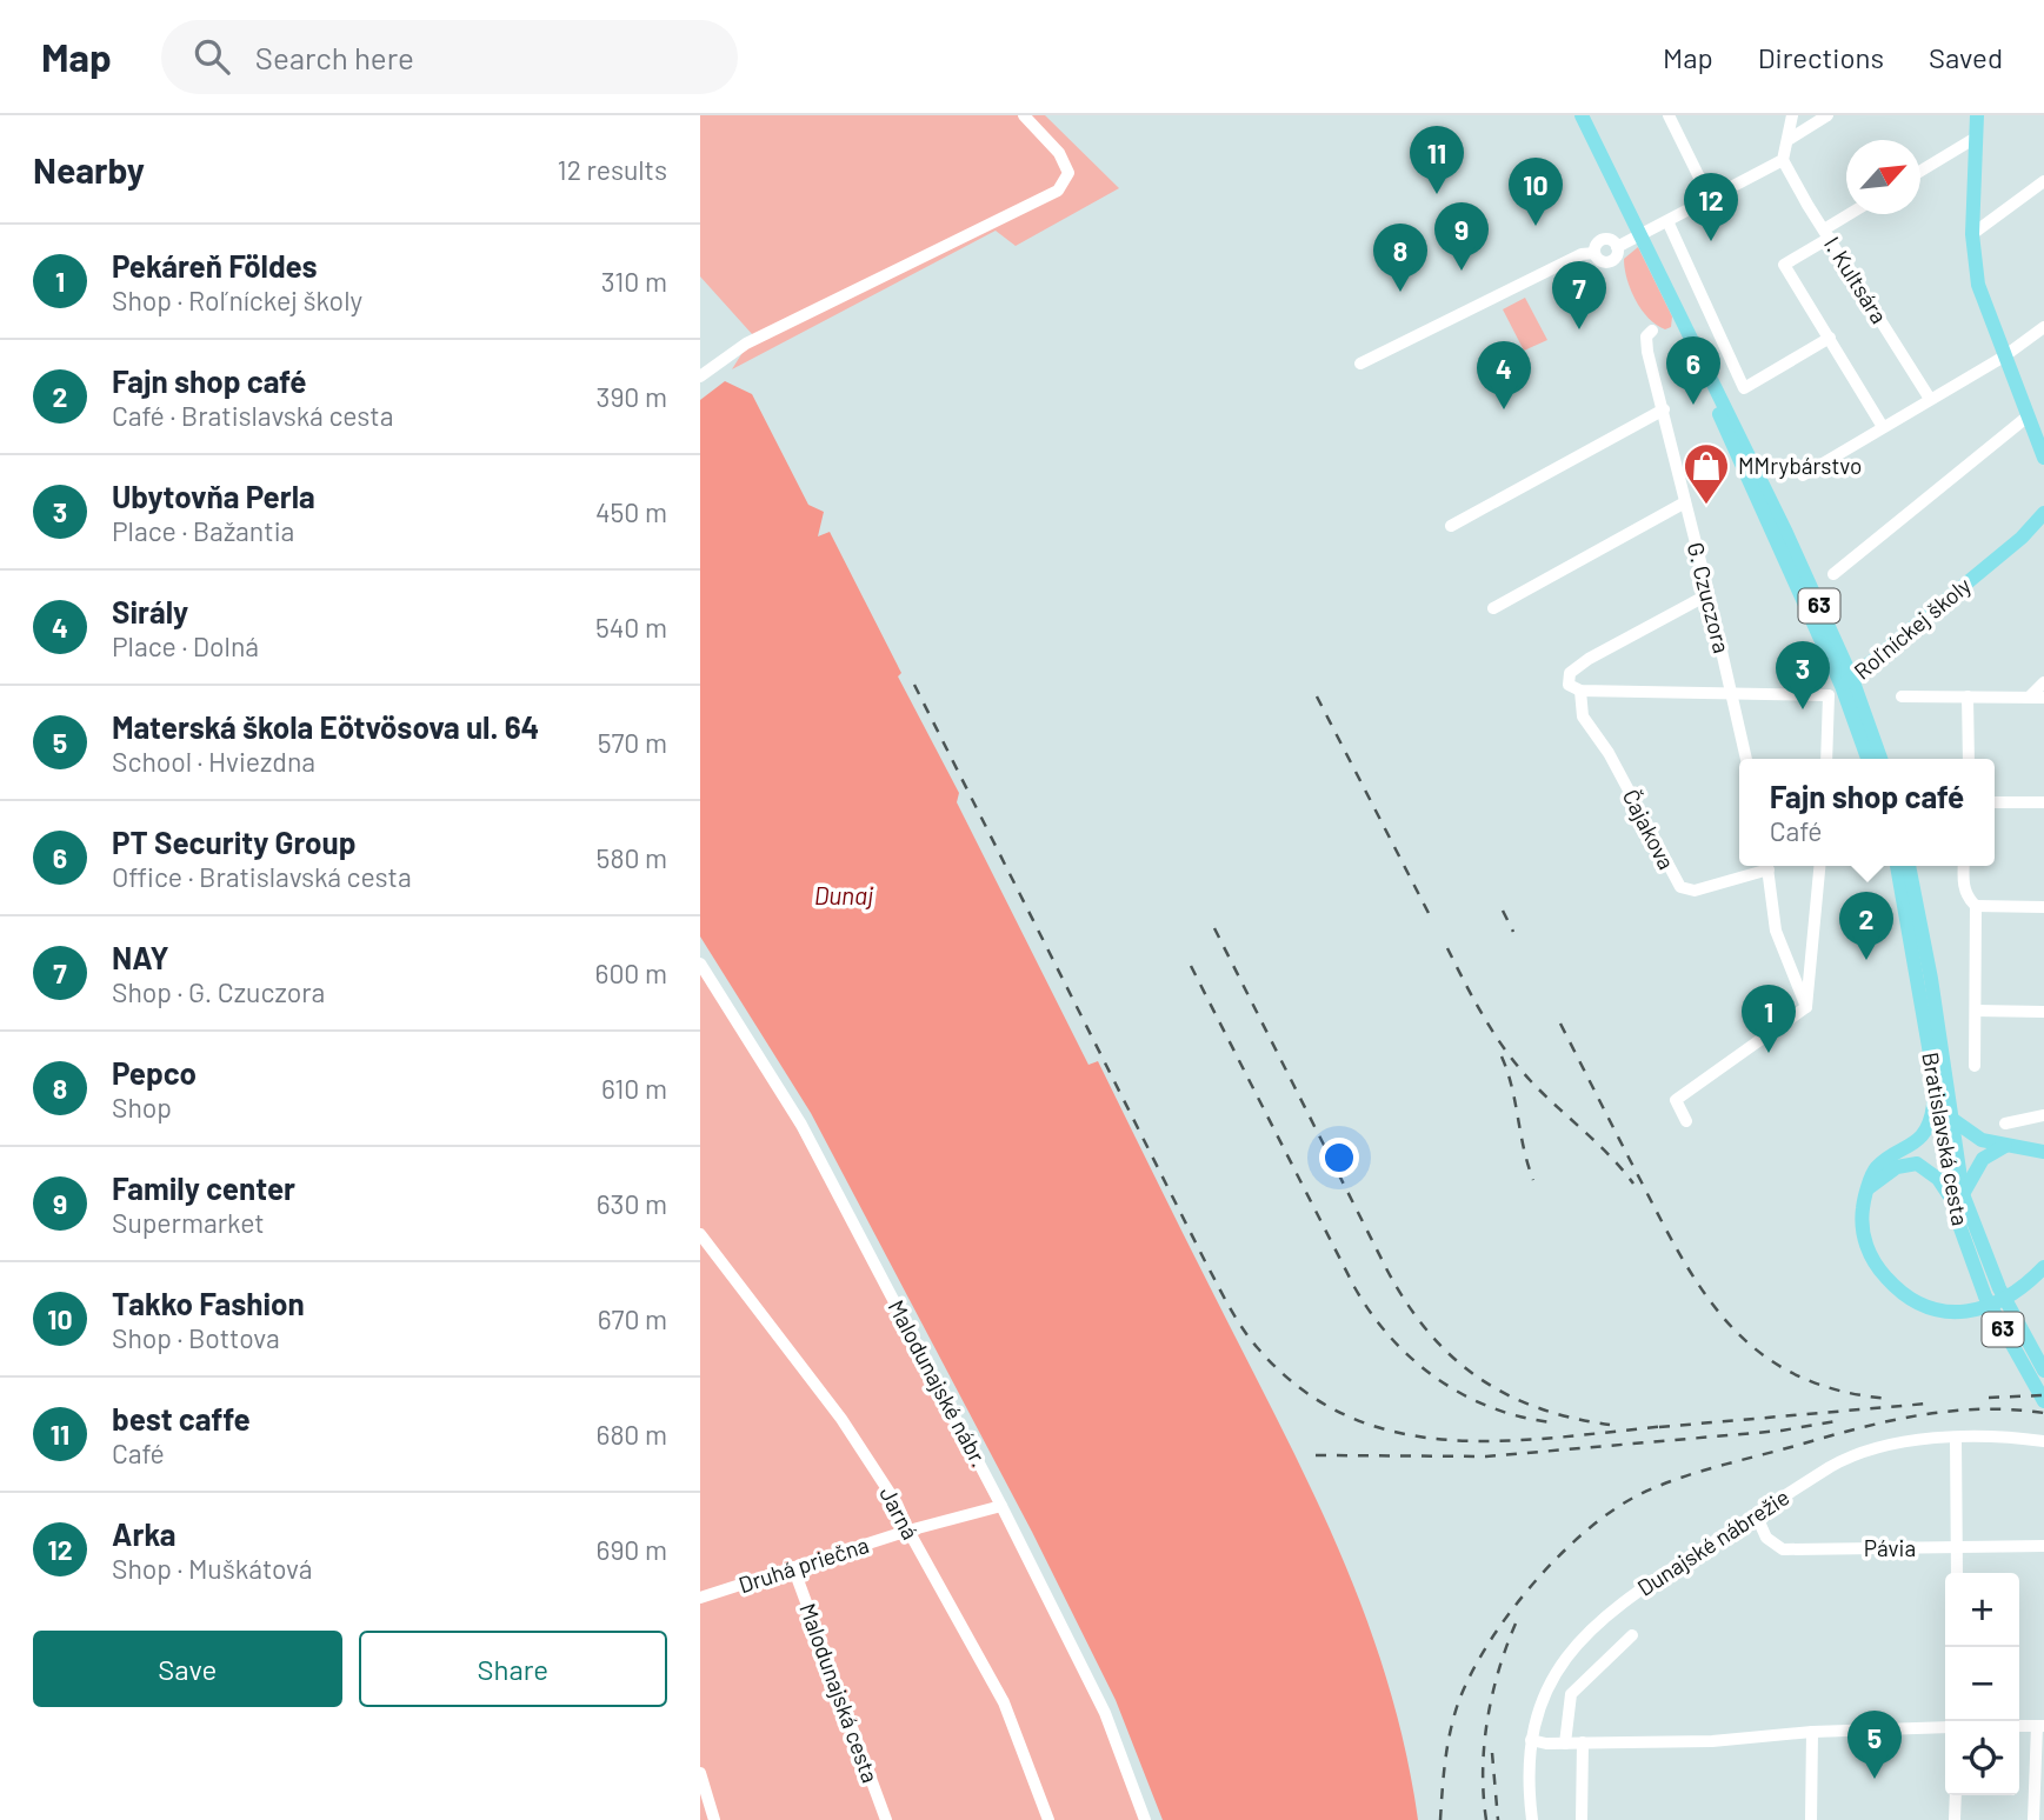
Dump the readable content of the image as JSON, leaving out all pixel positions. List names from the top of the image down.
{
  "streets": {
    "main road": ["63", "Roľníckej školy", "Bratislavská cesta"],
    "street": [
      "I. Kultsára",
      "G. Czuczora",
      "Čajakova",
      "Malodunajské nábr.",
      "Jarná",
      "Dunajské nábrežie",
      "Pávia",
      "Druhá priečna",
      "Malodunajská cesta"
    ]
  },
  "crossings": [
    ["63", "Roľníckej školy"],
    ["Malodunajské nábr.", "Druhá priečna"],
    ["Jarná", "Druhá priečna"],
    ["Dunajské nábrežie", "Pávia"],
    ["Druhá priečna", "Malodunajská cesta"]
  ],
  "water": ["Dunaj"],
  "places": {
    "shop": ["MMrybárstvo"]
  },
  "north": "top right",
  "page": {
    "header": "Map",
    "search": "Search here",
    "nav": ["Map", "Directions", "Saved"],
    "heading": ["Nearby", "12 results"],
    "pins": [
      "11",
      "10",
      "12",
      "9",
      "8",
      "7",
      "6",
      "4",
      "3",
      "2",
      "1",
      "5"
    ],
    "list": [
      {
        "mark": "1",
        "name": "Pekáreň Földes",
        "note": "Shop · Roľníckej školy",
        "value": "310 m"
      },
      {
        "mark": "2",
        "name": "Fajn shop café",
        "note": "Café · Bratislavská cesta",
        "value": "390 m"
      },
      {
        "mark": "3",
        "name": "Ubytovňa Perla",
        "note": "Place · Bažantia",
        "value": "450 m"
      },
      {
        "mark": "4",
        "name": "Sirály",
        "note": "Place · Dolná",
        "value": "540 m"
      },
      {
        "mark": "5",
        "name": "Materská škola Eötvösova ul. 64",
        "note": "School · Hviezdna",
        "value": "570 m"
      },
      {
        "mark": "6",
        "name": "PT Security Group",
        "note": "Office · Bratislavská cesta",
        "value": "580 m"
      },
      {
        "mark": "7",
        "name": "NAY",
        "note": "Shop · G. Czuczora",
        "value": "600 m"
      },
      {
        "mark": "8",
        "name": "Pepco",
        "note": "Shop",
        "value": "610 m"
      },
      {
        "mark": "9",
        "name": "Family center",
        "note": "Supermarket",
        "value": "630 m"
      },
      {
        "mark": "10",
        "name": "Takko Fashion",
        "note": "Shop · Bottova",
        "value": "670 m"
      },
      {
        "mark": "11",
        "name": "best caffe",
        "note": "Café",
        "value": "680 m"
      },
      {
        "mark": "12",
        "name": "Arka",
        "note": "Shop · Muškátová",
        "value": "690 m"
      }
    ],
    "popup": ["Fajn shop café", "Café"],
    "map_buttons": ["+", "−"],
    "buttons": ["Save", "Share"]
  }
}
